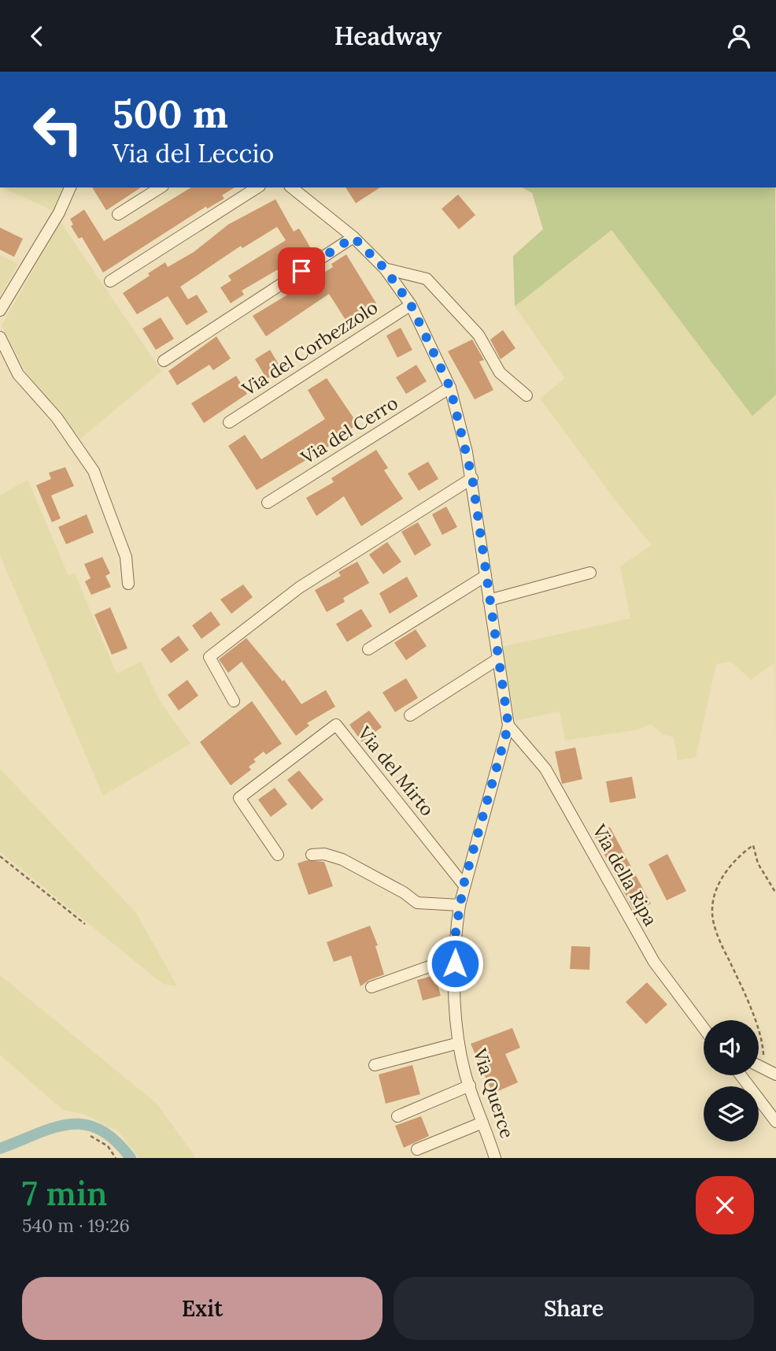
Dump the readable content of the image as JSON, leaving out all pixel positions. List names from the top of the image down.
{
  "streets": {
    "street": [
      "Via del Corbezzolo",
      "Via del Cerro",
      "Via del Mirto",
      "Via della Ripa",
      "Via Querce"
    ]
  },
  "crossings": [
    ["Via del Corbezzolo", "Via Querce"],
    ["Via del Cerro", "Via Querce"],
    ["Via del Mirto", "Via Querce"],
    ["Via della Ripa", "Via Querce"]
  ],
  "page": {
    "header": "Headway",
    "turn": ["500 m", "Via del Leccio"],
    "heading": ["7 min", "540 m · 19:26"],
    "buttons": ["Exit", "Share"]
  }
}
